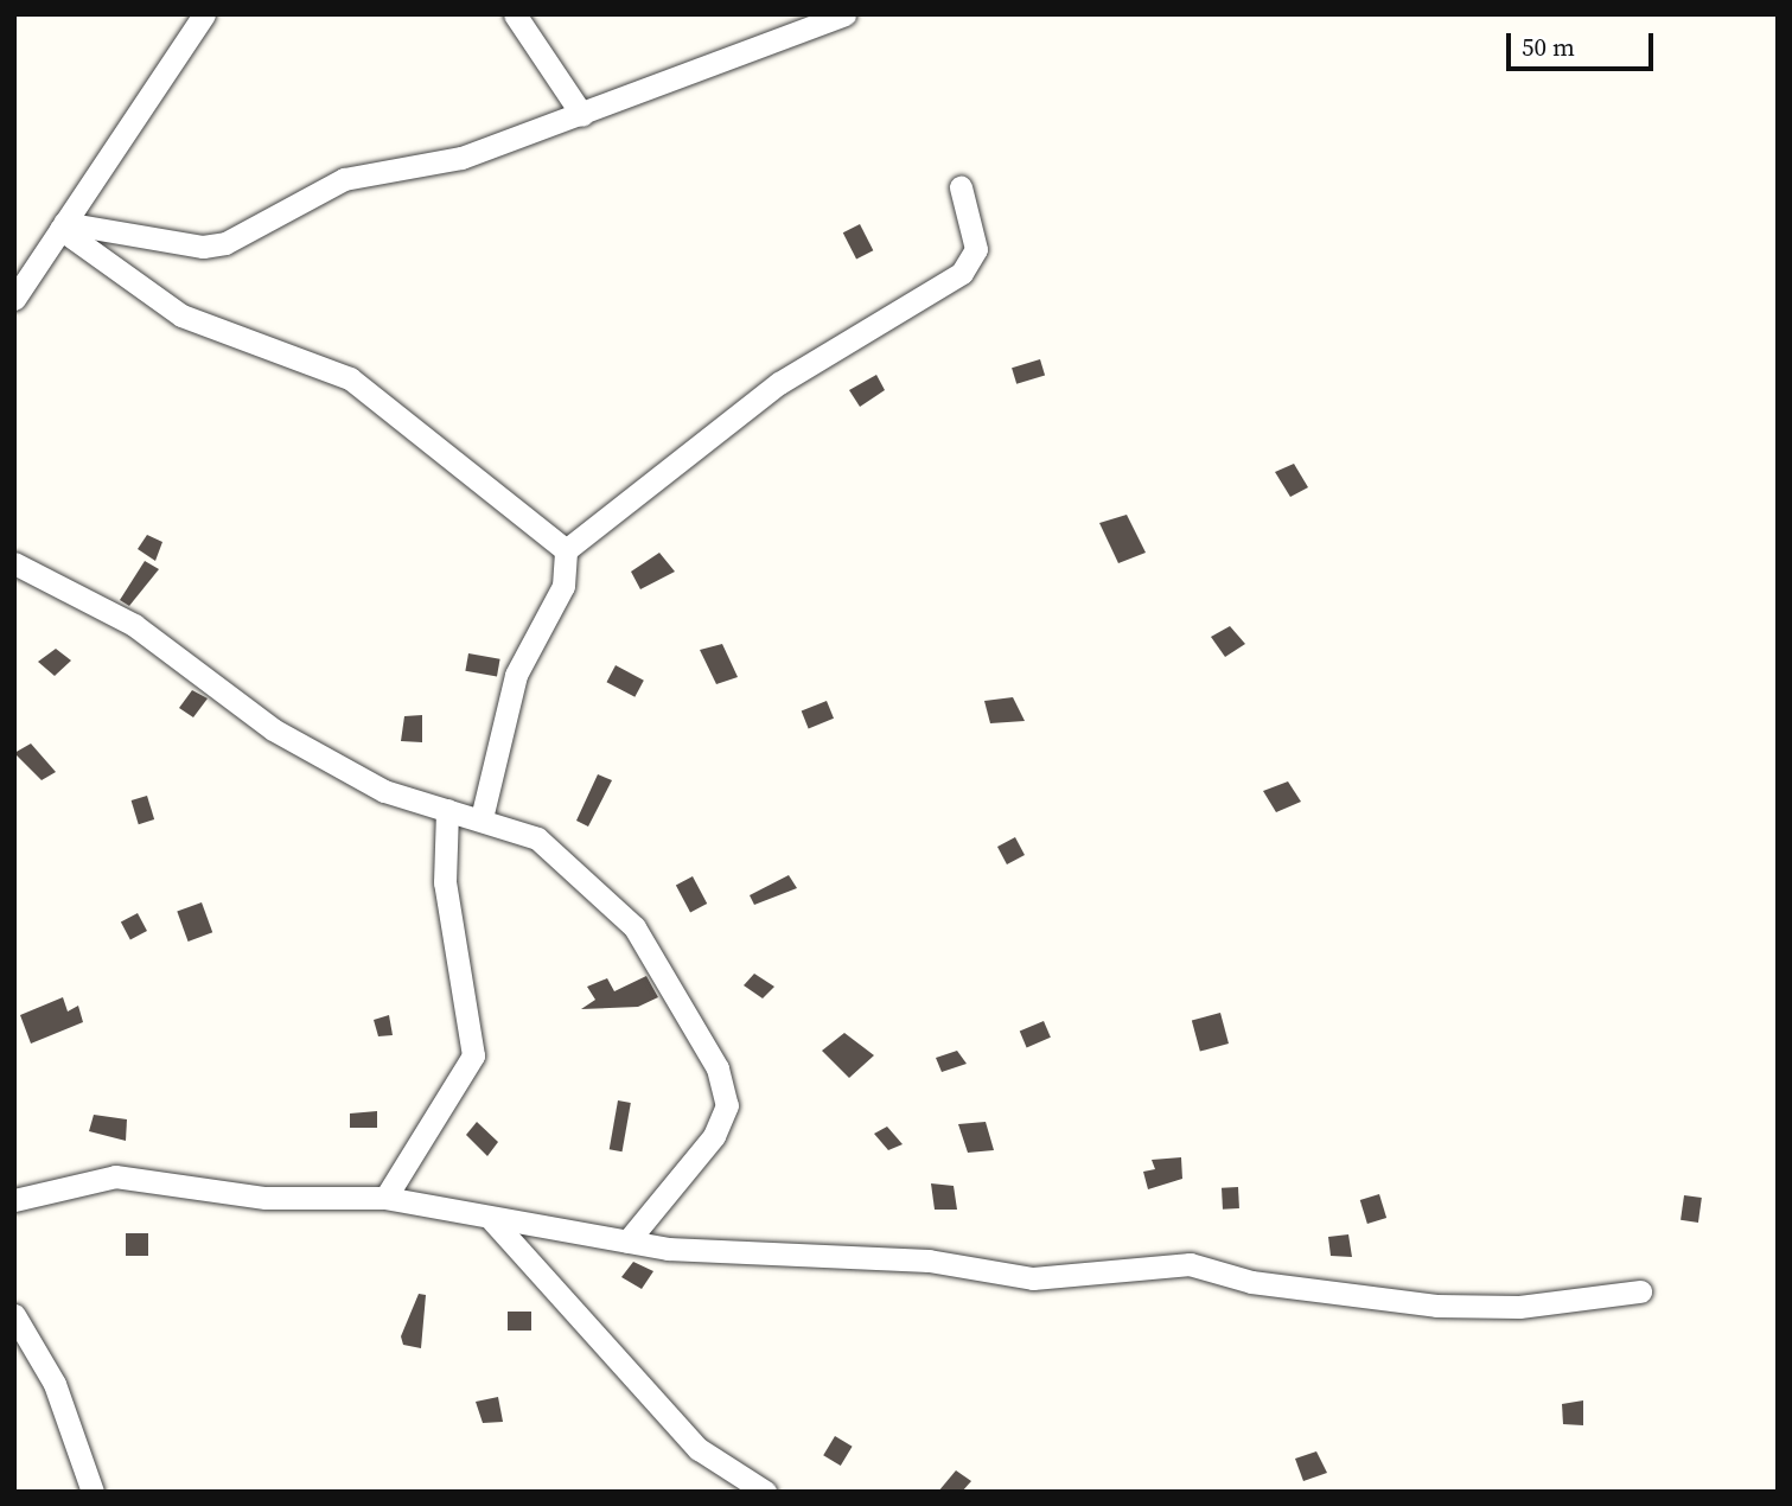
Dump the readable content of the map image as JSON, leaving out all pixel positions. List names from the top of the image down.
{
  "scale_bar": "50 m"
}
